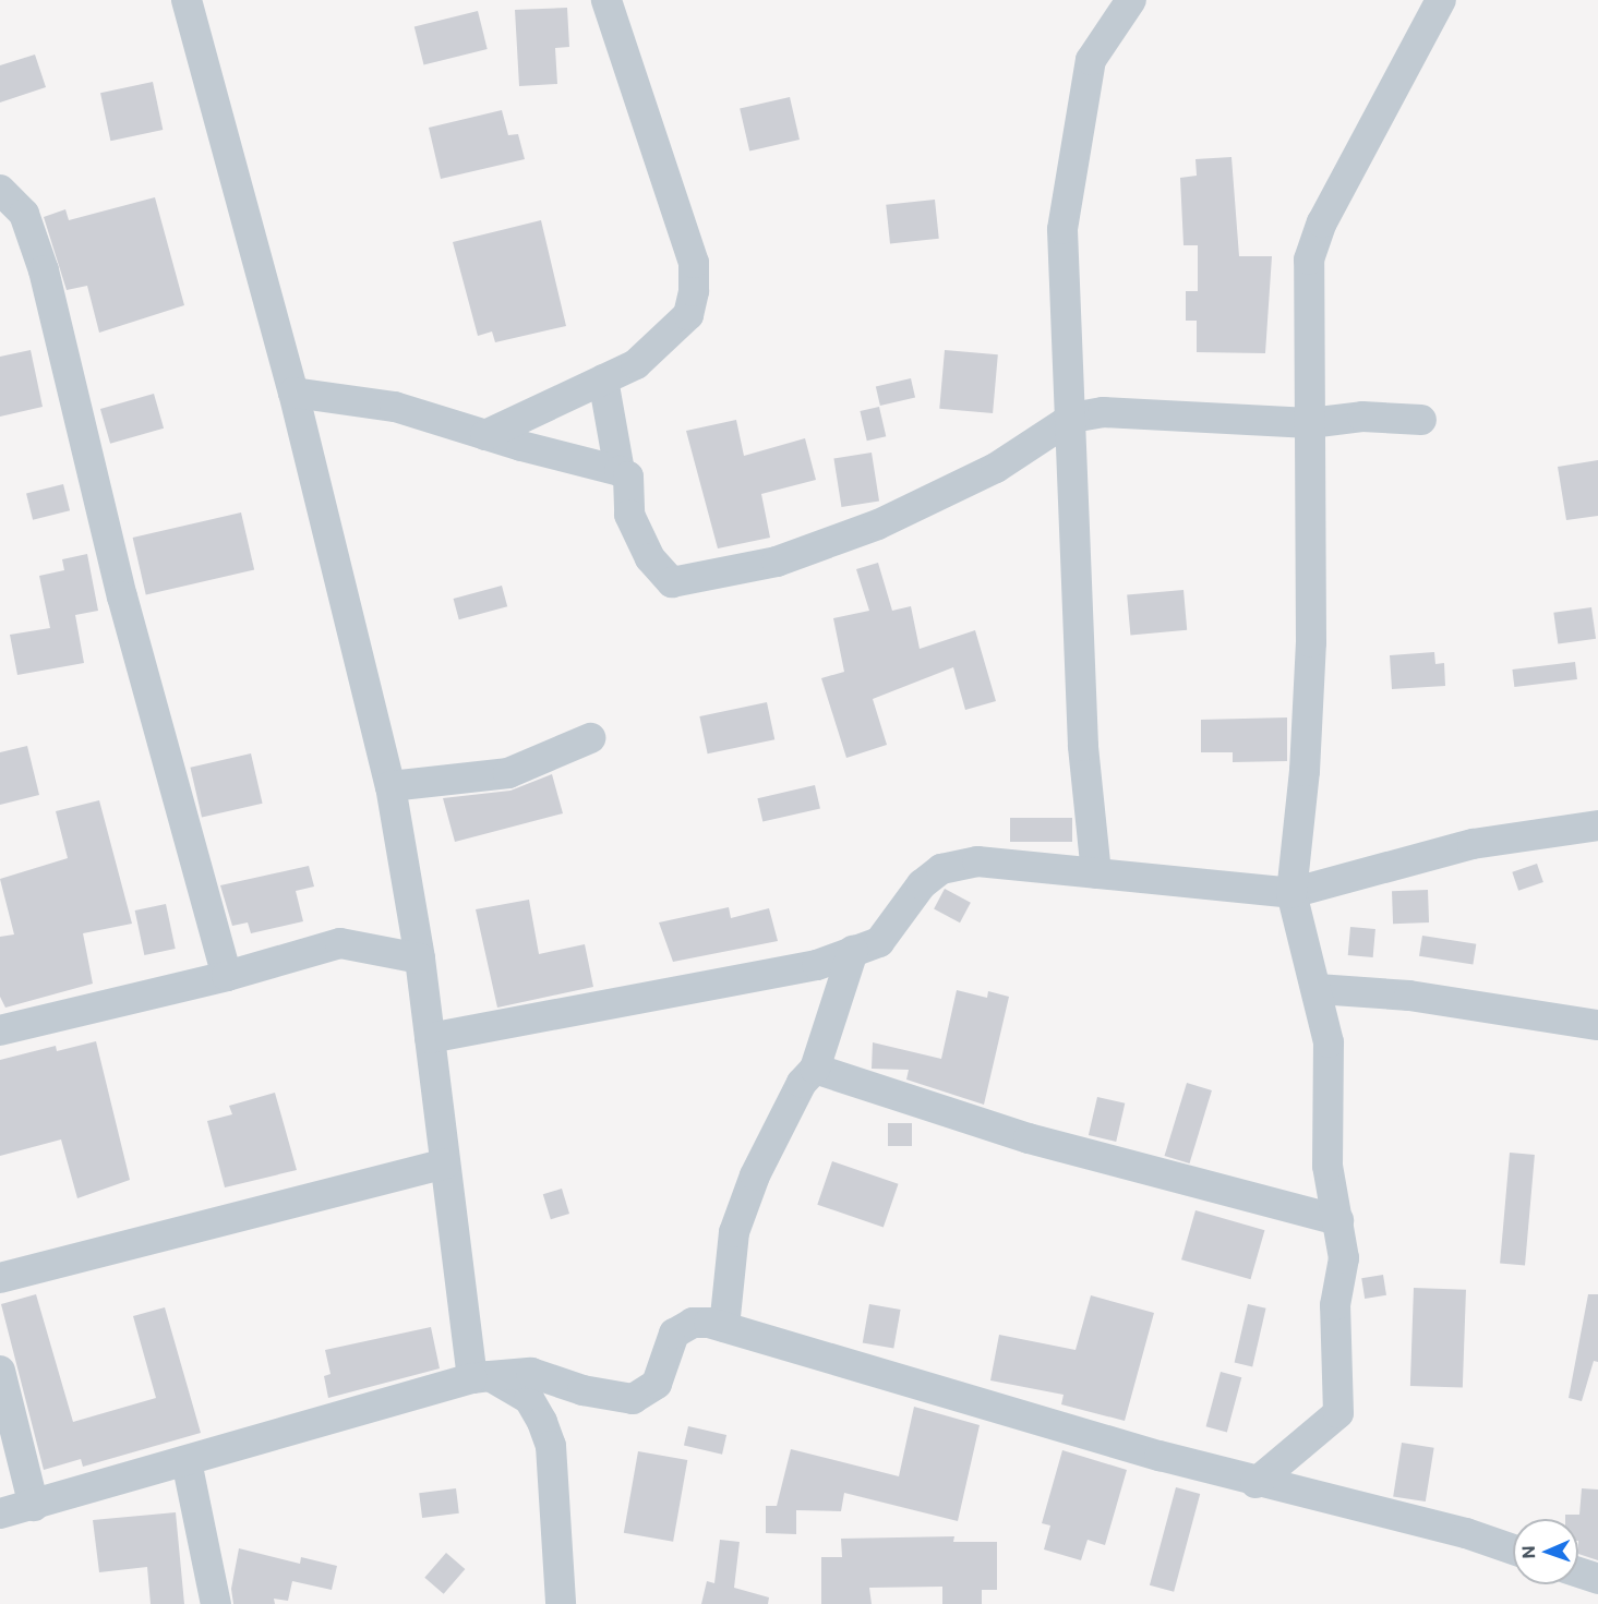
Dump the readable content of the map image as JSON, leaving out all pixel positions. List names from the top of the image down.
{
  "north": "left"
}
